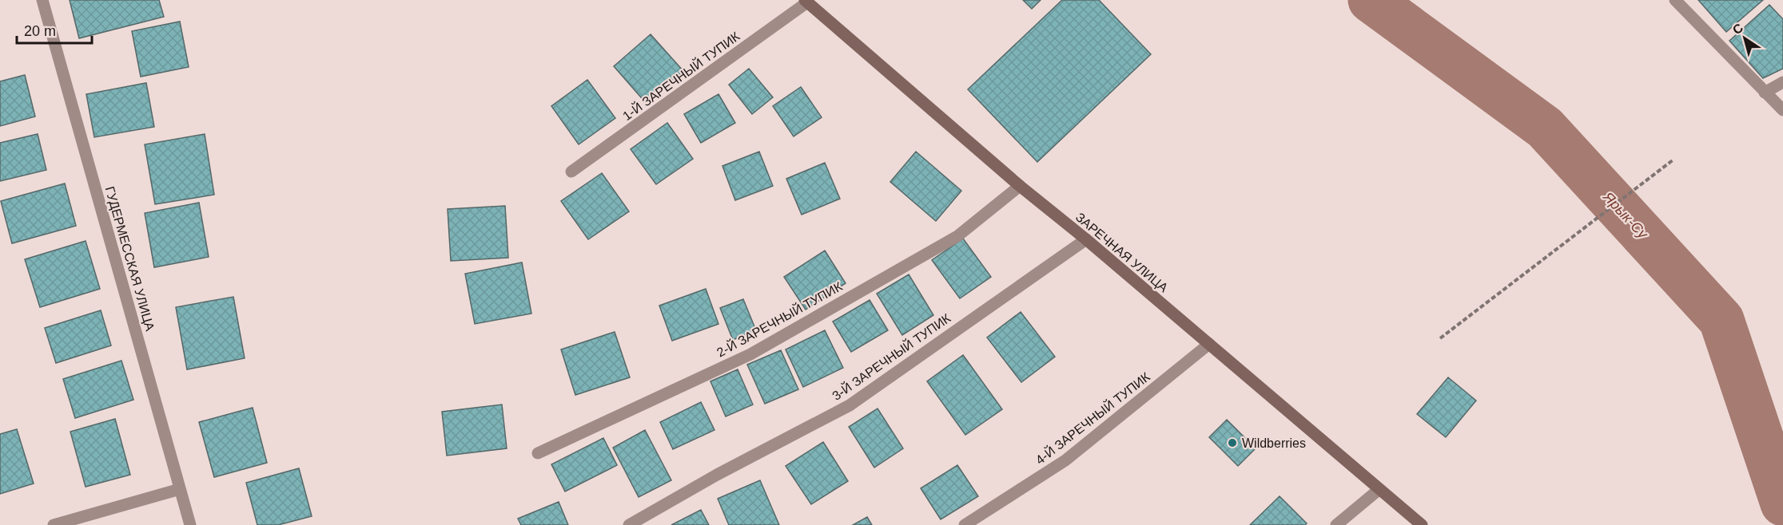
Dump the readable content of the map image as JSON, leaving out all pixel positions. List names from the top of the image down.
{
  "streets": {
    "main road": ["ЗАРЕЧНАЯ УЛИЦА"],
    "street": [
      "1-Й ЗАРЕЧНЫЙ ТУПИК",
      "ГУДЕРМЕССКАЯ УЛИЦА",
      "2-Й ЗАРЕЧНЫЙ ТУПИК",
      "3-Й ЗАРЕЧНЫЙ ТУПИК",
      "4-Й ЗАРЕЧНЫЙ ТУПИК"
    ]
  },
  "crossings": [
    ["1-Й ЗАРЕЧНЫЙ ТУПИК", "ЗАРЕЧНАЯ УЛИЦА"],
    ["ЗАРЕЧНАЯ УЛИЦА", "2-Й ЗАРЕЧНЫЙ ТУПИК"],
    ["ЗАРЕЧНАЯ УЛИЦА", "3-Й ЗАРЕЧНЫЙ ТУПИК"],
    ["ЗАРЕЧНАЯ УЛИЦА", "4-Й ЗАРЕЧНЫЙ ТУПИК"]
  ],
  "water": ["Ярык-Су"],
  "places": ["Wildberries"],
  "scale_bar": "20 m",
  "north": "top left"
}
